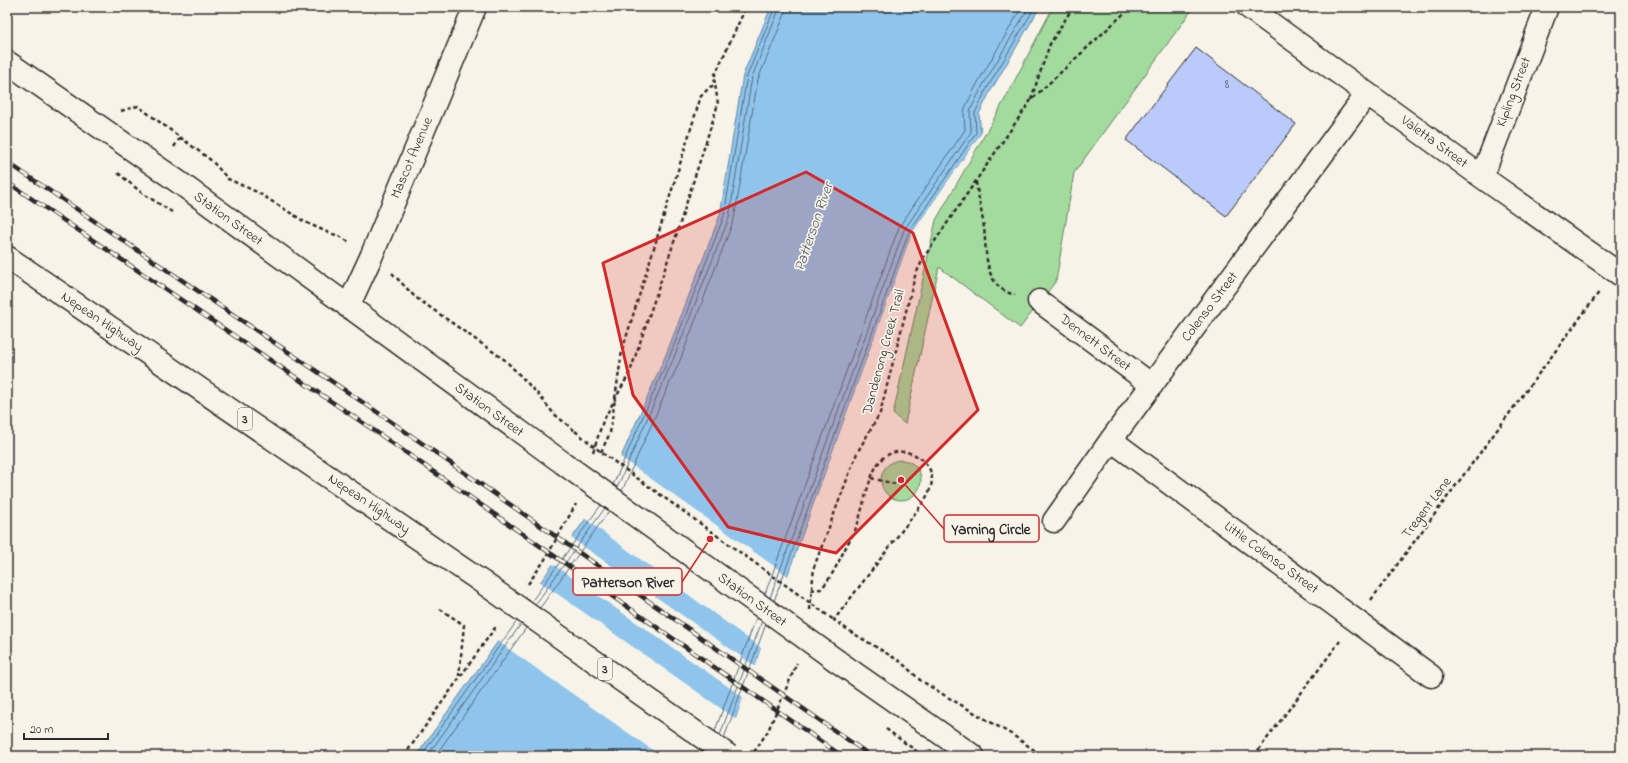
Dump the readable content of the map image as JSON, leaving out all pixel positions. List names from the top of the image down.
{
  "streets": {
    "main road": [
      "Kipling Street",
      "Valetta Street",
      "Mascot Avenue",
      "Station Street",
      "Colenso Street",
      "Nepean Highway",
      "Dennett Street",
      "3",
      "Little Colenso Street"
    ],
    "path": ["Dandenong Creek Trail", "Tregent Lane"]
  },
  "crossings": [
    ["Kipling Street", "Valetta Street"],
    ["Valetta Street", "Colenso Street"],
    ["Valetta Street", "Tregent Lane"],
    ["Mascot Avenue", "Station Street"],
    ["Colenso Street", "Dennett Street"],
    ["Colenso Street", "Little Colenso Street"],
    ["Tregent Lane", "Little Colenso Street"]
  ],
  "water": ["Patterson River"],
  "places": ["Yarning Circle", "Patterson River"],
  "house_numbers": ["8"],
  "scale_bar": "20 m"
}
